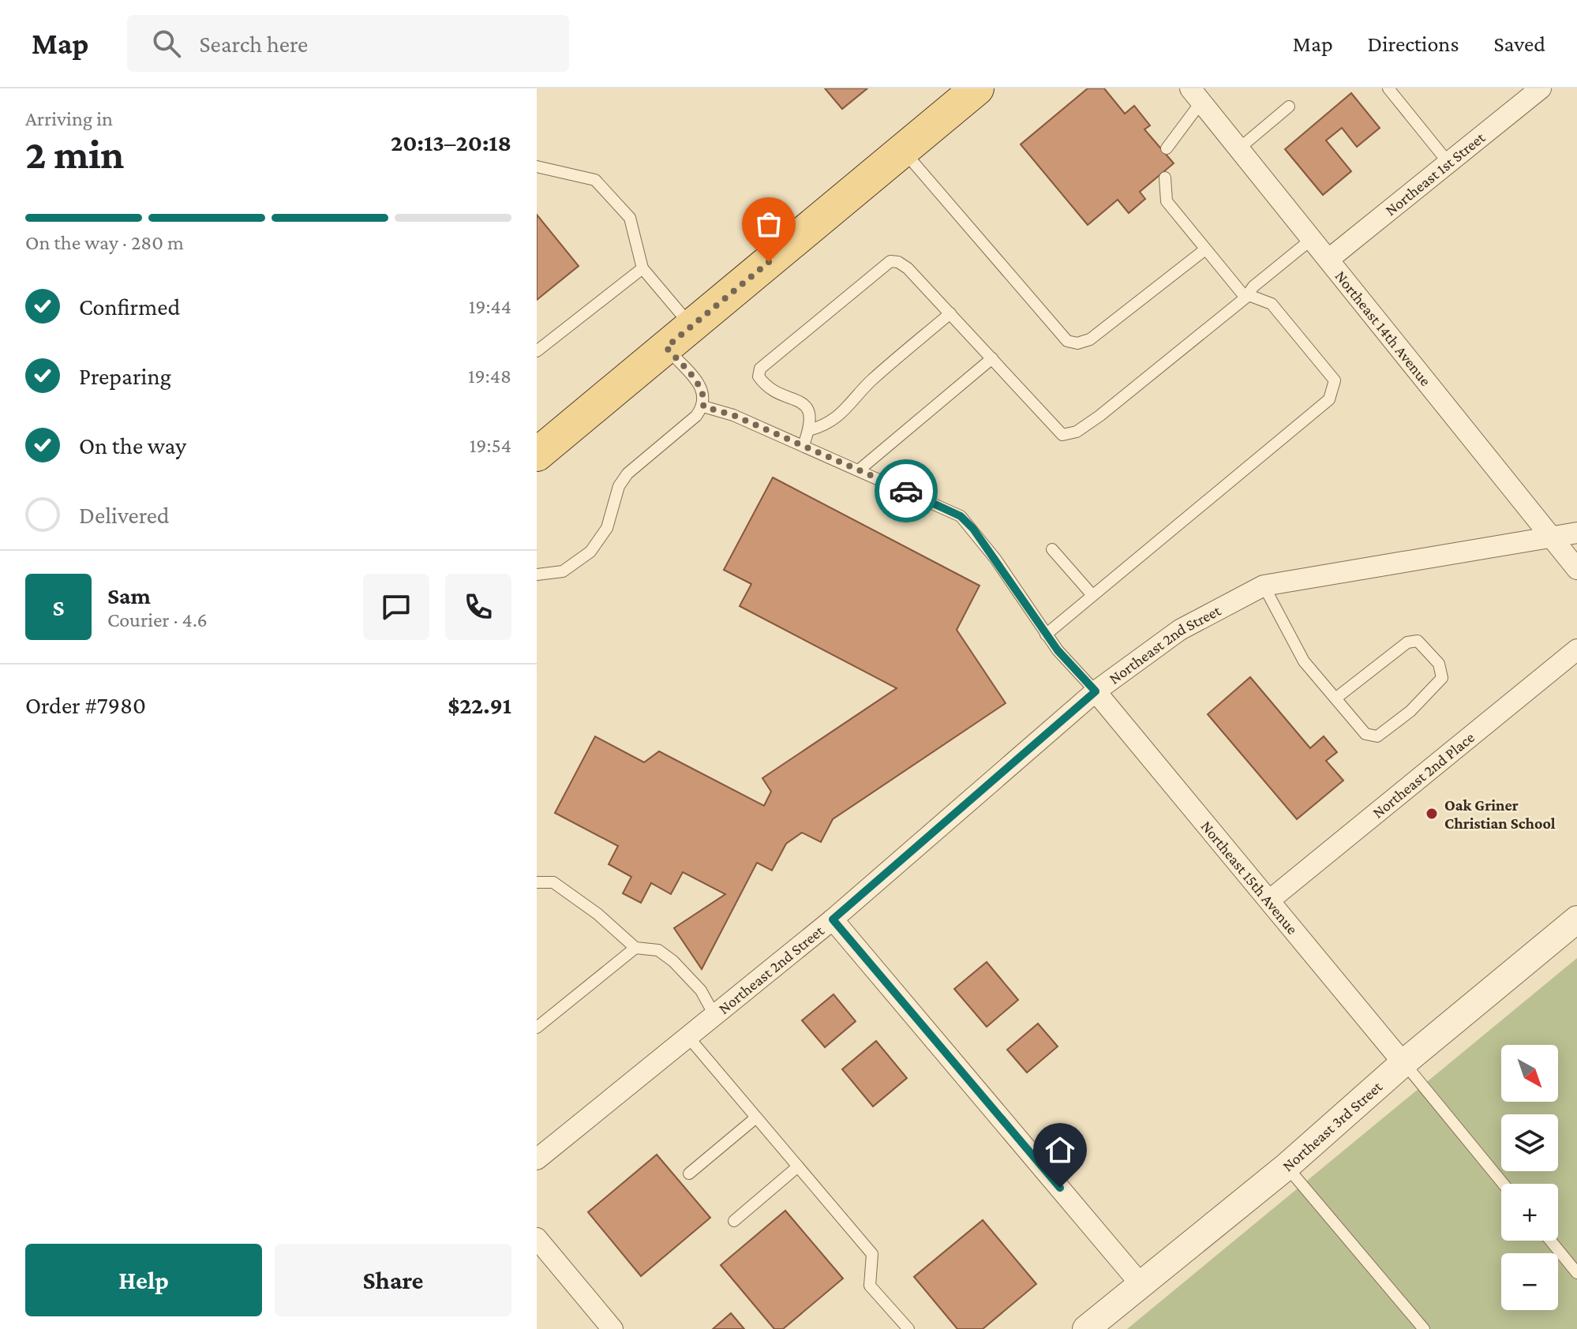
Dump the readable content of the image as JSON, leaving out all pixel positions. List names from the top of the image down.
{
  "streets": {
    "street": [
      "Northeast 1st Street",
      "Northeast 14th Avenue",
      "Northeast 2nd Street",
      "Northeast 2nd Place",
      "Northeast 15th Avenue",
      "Northeast 3rd Street"
    ]
  },
  "crossings": [
    ["Northeast 1st Street", "Northeast 14th Avenue"],
    ["Northeast 14th Avenue", "Northeast 2nd Street"],
    ["Northeast 2nd Street", "Northeast 15th Avenue"],
    ["Northeast 2nd Place", "Northeast 15th Avenue"],
    ["Northeast 15th Avenue", "Northeast 3rd Street"]
  ],
  "places": ["Oak Griner Christian School"],
  "north": "bottom right",
  "page": {
    "header": "Map",
    "search": "Search here",
    "nav": ["Map", "Directions", "Saved"],
    "heading": ["2 min", "Arriving in", "20:13–20:18"],
    "panel": [
      "Sam",
      "Courier · 4.6",
      "Order #7980",
      "$22.91"
    ],
    "bar": "On the way · 280 m",
    "list": [
      ["Confirmed", "19:44"],
      ["Preparing", "19:48"],
      ["On the way", "19:54"],
      "Delivered"
    ],
    "round": "S",
    "map_buttons": ["+", "−"],
    "buttons": ["Help", "Share"]
  }
}
